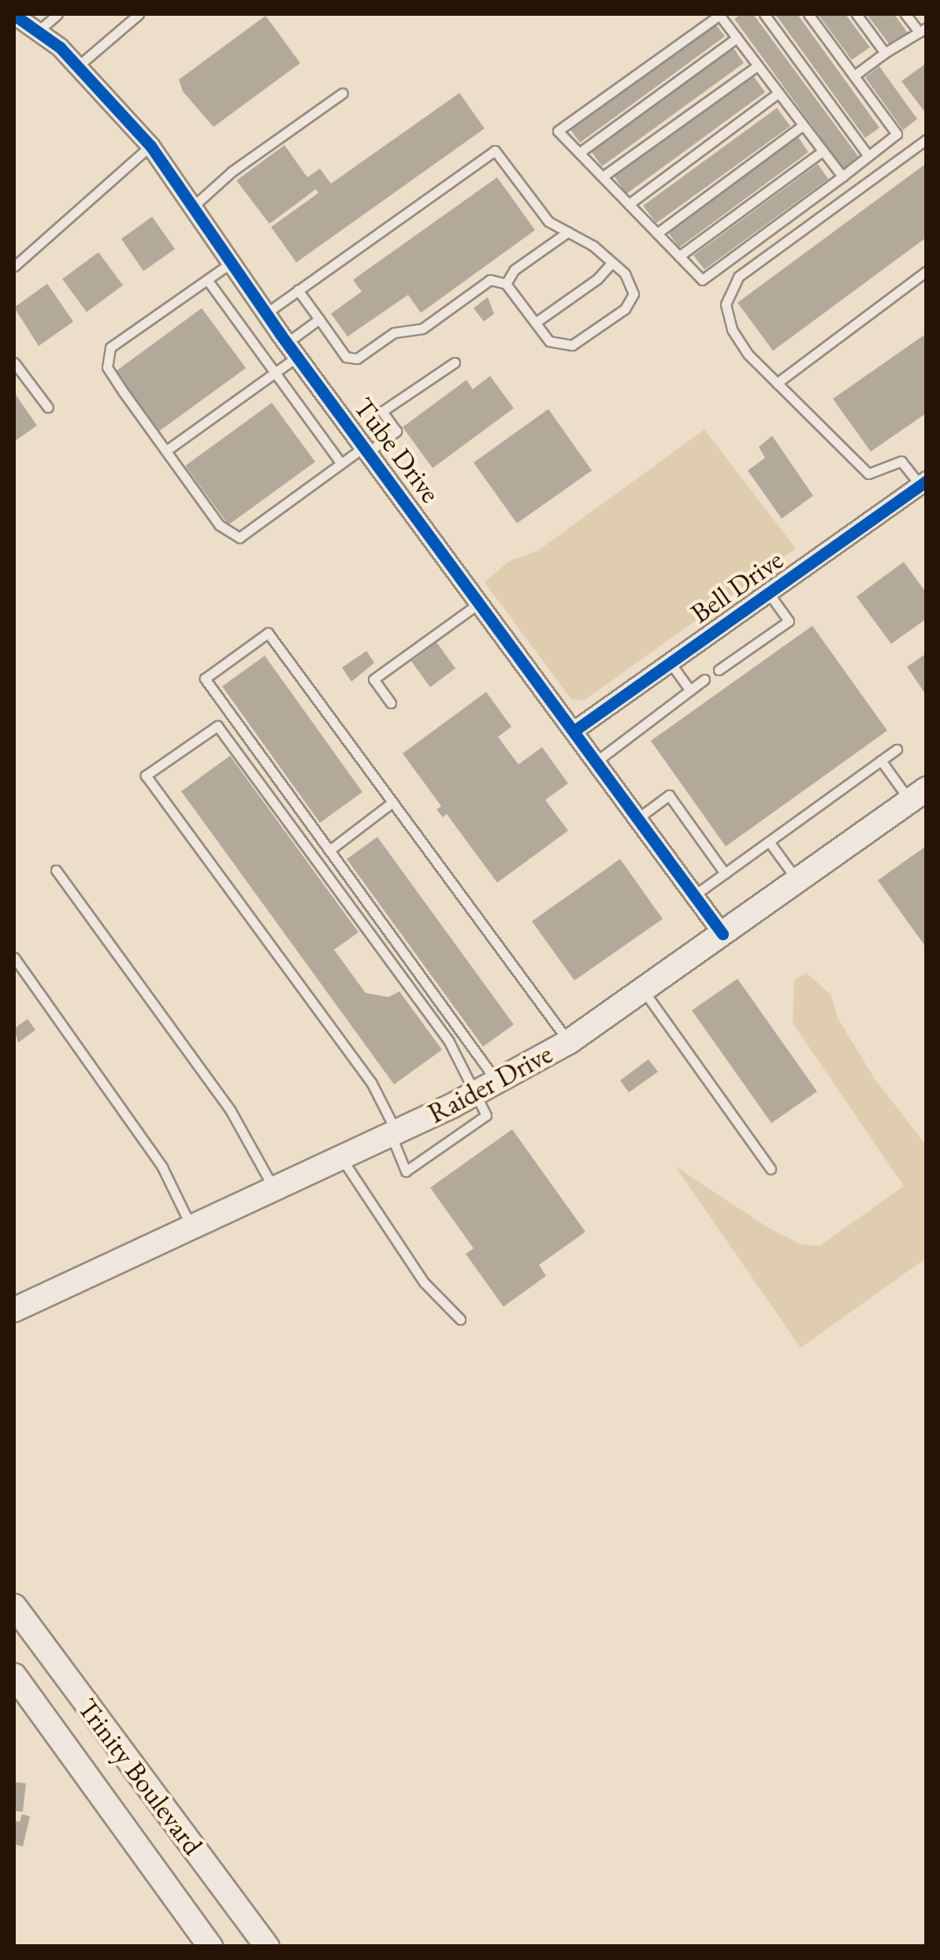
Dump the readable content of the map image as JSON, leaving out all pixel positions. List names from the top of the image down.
{
  "streets": {
    "main road": ["Raider Drive", "Trinity Boulevard"],
    "street": ["Tube Drive", "Bell Drive"]
  },
  "crossings": [
    ["Tube Drive", "Bell Drive"],
    ["Tube Drive", "Raider Drive"]
  ]
}
